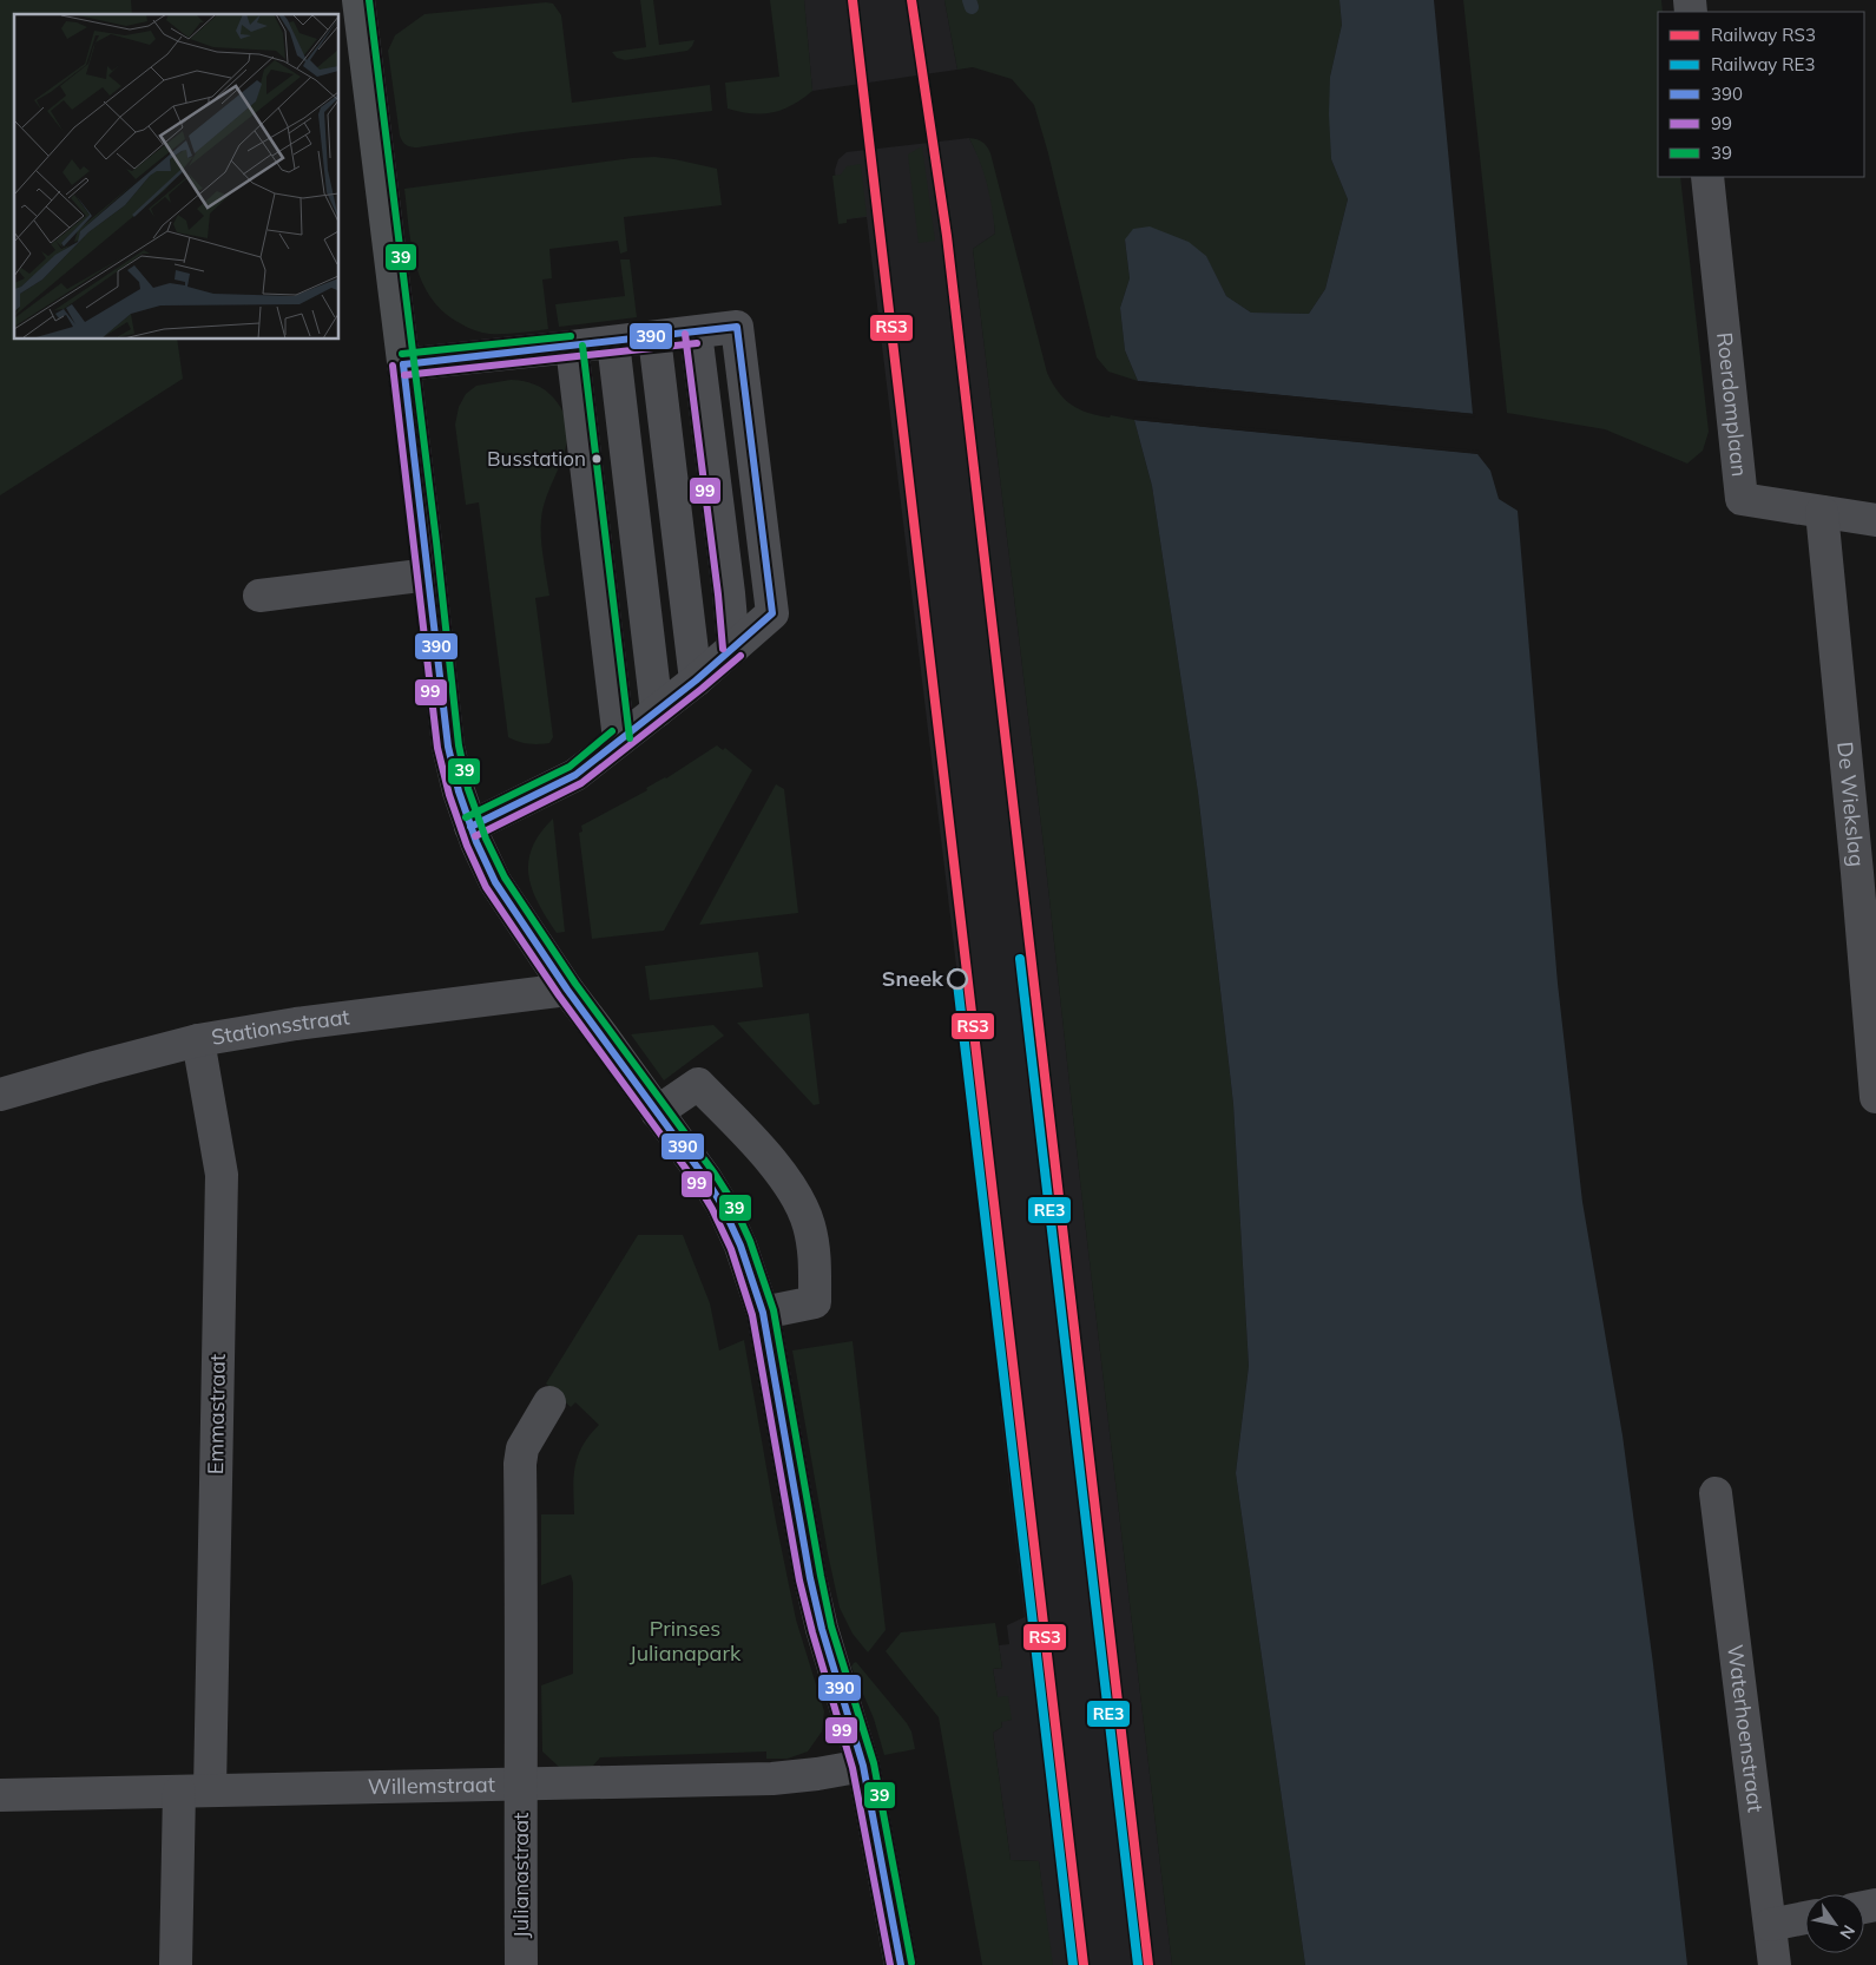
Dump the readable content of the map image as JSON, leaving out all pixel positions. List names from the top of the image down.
{
  "streets": {
    "street": [
      "Roerdomplaan",
      "De Wiekslag",
      "Stationsstraat",
      "Emmastraat",
      "Waterhoenstraat",
      "Willemstraat",
      "Julianastraat"
    ]
  },
  "crossings": [
    ["Roerdomplaan", "De Wiekslag"],
    ["Stationsstraat", "Emmastraat"],
    ["Emmastraat", "Willemstraat"],
    ["Willemstraat", "Julianastraat"]
  ],
  "parks": ["Prinses Julianapark"],
  "places": ["Busstation", "Sneek"],
  "lines": [
    "rail line RS3",
    "transit line 39",
    "transit line 390",
    "transit line 99",
    "rail line RE3"
  ],
  "legend": [
    "Railway RS3",
    "Railway RE3",
    "390",
    "99",
    "39"
  ],
  "north": "bottom right"
}
